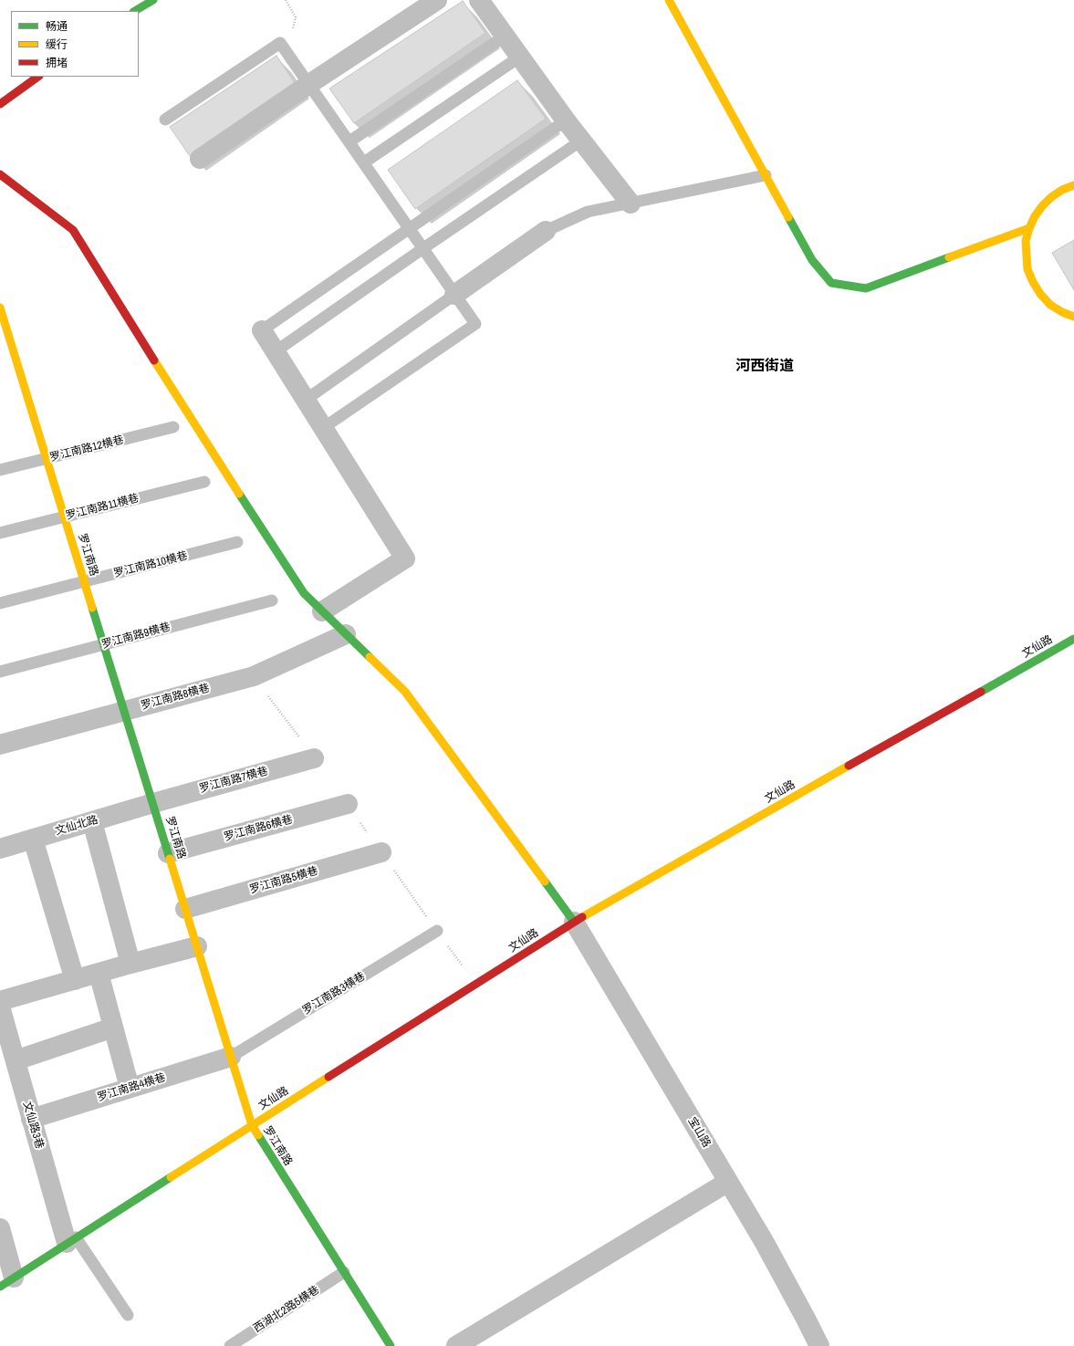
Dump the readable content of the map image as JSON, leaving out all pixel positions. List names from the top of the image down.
{
  "streets": {
    "street": [
      "罗江南路",
      "文仙路",
      "罗江南路8横巷",
      "罗江南路7横巷",
      "文仙北路",
      "罗江南路6横巷",
      "罗江南路5横巷",
      "罗江南路4横巷",
      "文仙路3巷",
      "宝山路"
    ],
    "lane": [
      "罗江南路12横巷",
      "罗江南路11横巷",
      "罗江南路10横巷",
      "罗江南路9横巷",
      "罗江南路3横巷",
      "西湖北2路5横巷"
    ]
  },
  "crossings": [
    ["罗江南路12横巷", "罗江南路"],
    ["罗江南路11横巷", "罗江南路"],
    ["罗江南路", "罗江南路10横巷"],
    ["罗江南路", "罗江南路9横巷"],
    ["罗江南路", "文仙路"],
    ["罗江南路", "罗江南路8横巷"],
    ["罗江南路", "罗江南路7横巷"],
    ["罗江南路", "文仙北路"],
    ["罗江南路", "罗江南路6横巷"],
    ["罗江南路", "罗江南路5横巷"],
    ["罗江南路", "罗江南路3横巷"],
    ["罗江南路", "罗江南路4横巷"],
    ["罗江南路", "西湖北2路5横巷"],
    ["文仙路", "文仙路3巷"],
    ["文仙路", "宝山路"],
    ["罗江南路7横巷", "文仙北路"],
    ["罗江南路3横巷", "罗江南路4横巷"],
    ["罗江南路4横巷", "文仙路3巷"]
  ],
  "districts": ["河西街道"],
  "legend": ["畅通", "缓行", "拥堵"]
}
